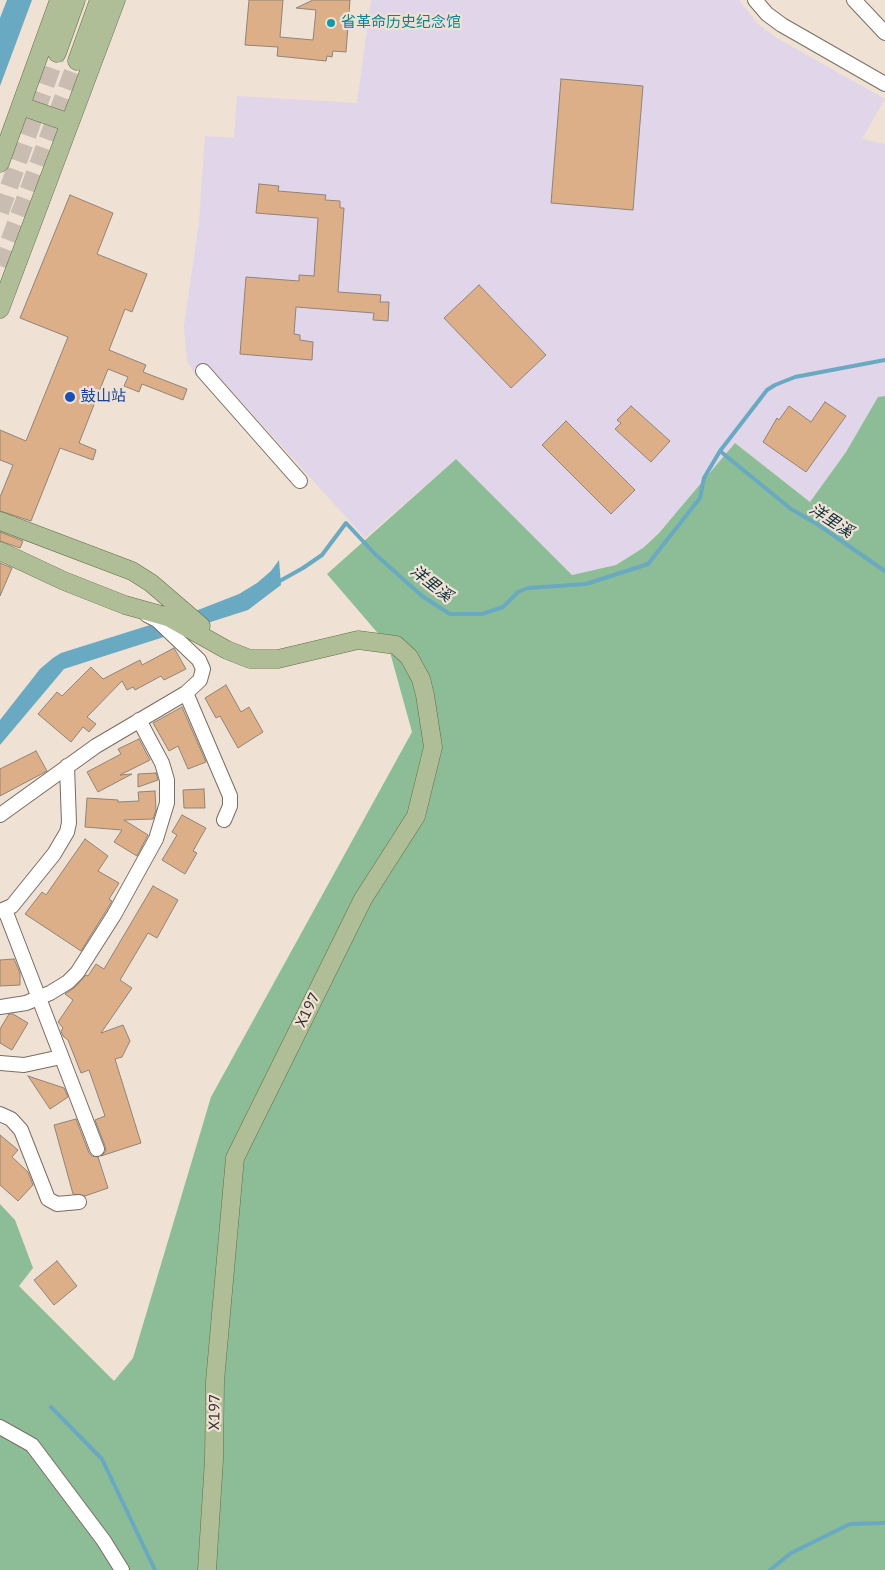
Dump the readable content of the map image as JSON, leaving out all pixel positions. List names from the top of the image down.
{
  "streets": {
    "main road": ["X197"]
  },
  "water": ["洋里溪"],
  "places": ["省革命历史纪念馆", "鼓山站"]
}
